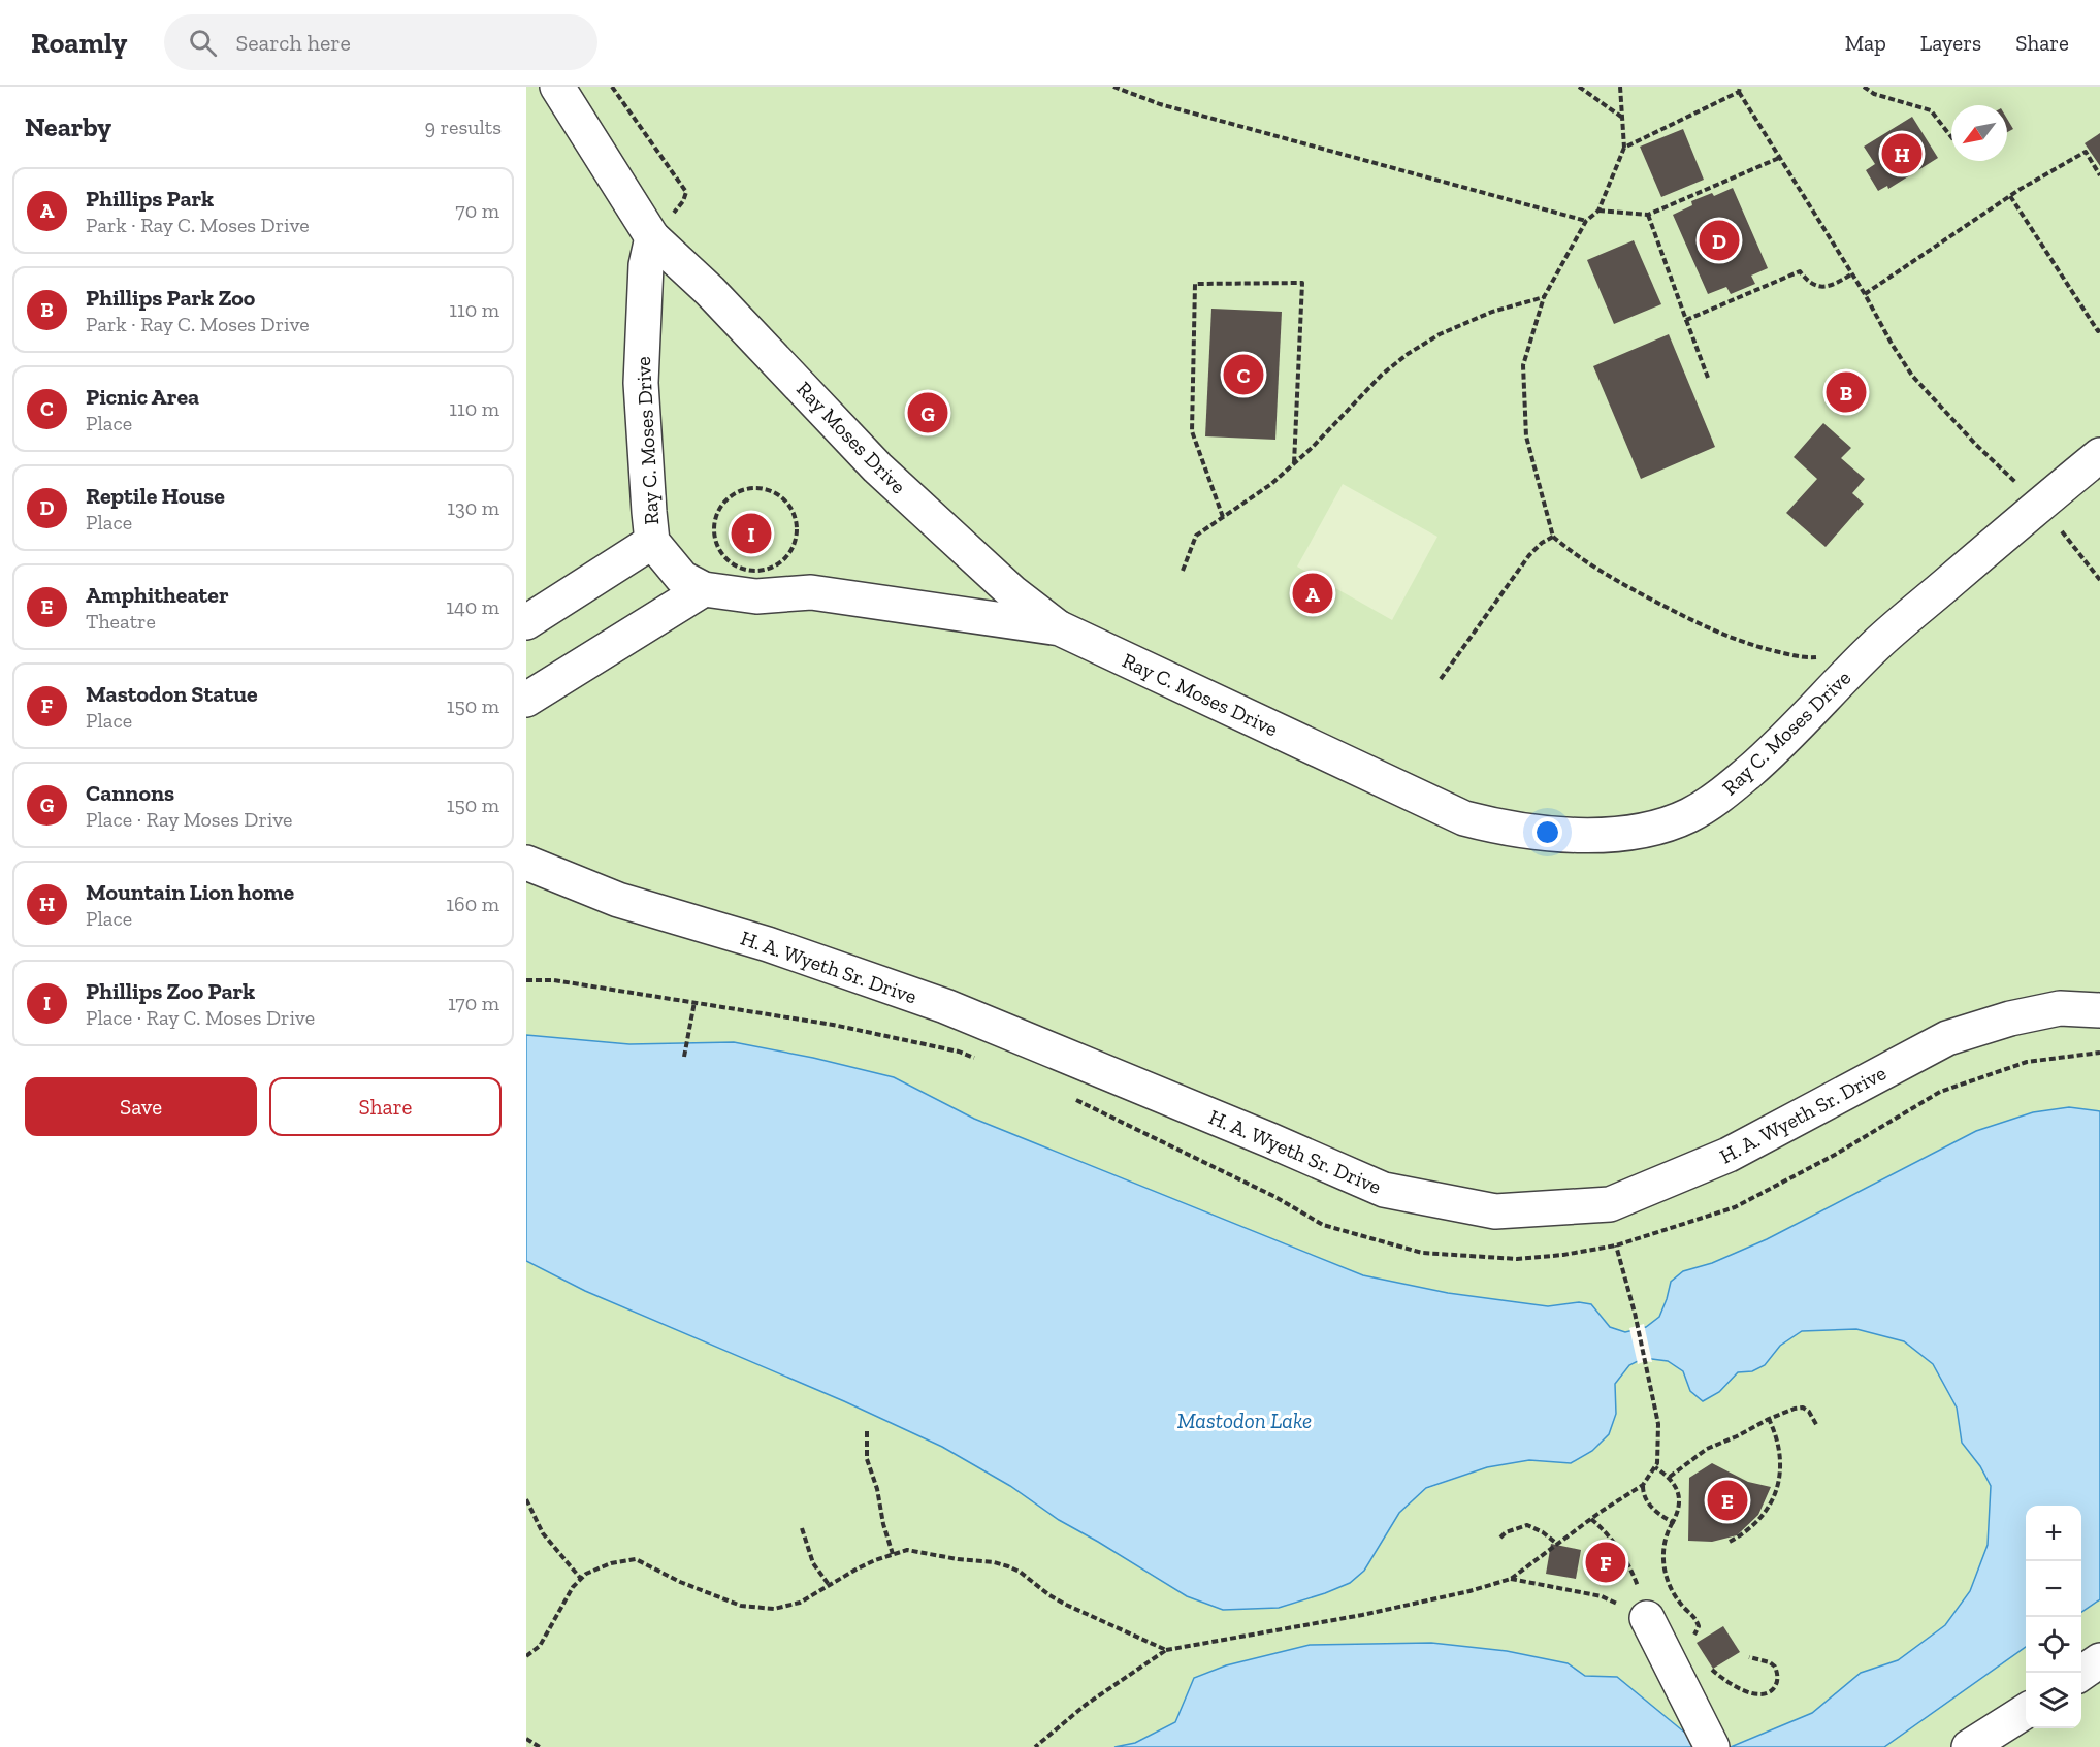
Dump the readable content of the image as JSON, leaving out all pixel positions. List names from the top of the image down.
{
  "streets": {
    "street": ["Ray Moses Drive", "Ray C. Moses Drive", "H. A. Wyeth Sr. Drive"]
  },
  "crossings": [
    ["Ray Moses Drive", "Ray C. Moses Drive"]
  ],
  "water": ["Mastodon Lake"],
  "north": "bottom left",
  "page": {
    "header": "Roamly",
    "search": "Search here",
    "nav": ["Map", "Layers", "Share"],
    "heading": ["Nearby", "9 results"],
    "pins": [
      "H",
      "D",
      "C",
      "B",
      "G",
      "I",
      "A",
      "E",
      "F"
    ],
    "list": [
      {
        "mark": "A",
        "name": "Phillips Park",
        "note": "Park · Ray C. Moses Drive",
        "value": "70 m"
      },
      {
        "mark": "B",
        "name": "Phillips Park Zoo",
        "note": "Park · Ray C. Moses Drive",
        "value": "110 m"
      },
      {
        "mark": "C",
        "name": "Picnic Area",
        "note": "Place",
        "value": "110 m"
      },
      {
        "mark": "D",
        "name": "Reptile House",
        "note": "Place",
        "value": "130 m"
      },
      {
        "mark": "E",
        "name": "Amphitheater",
        "note": "Theatre",
        "value": "140 m"
      },
      {
        "mark": "F",
        "name": "Mastodon Statue",
        "note": "Place",
        "value": "150 m"
      },
      {
        "mark": "G",
        "name": "Cannons",
        "note": "Place · Ray Moses Drive",
        "value": "150 m"
      },
      {
        "mark": "H",
        "name": "Mountain Lion home",
        "note": "Place",
        "value": "160 m"
      },
      {
        "mark": "I",
        "name": "Phillips Zoo Park",
        "note": "Place · Ray C. Moses Drive",
        "value": "170 m"
      }
    ],
    "buttons": ["Save", "Share"],
    "map_buttons": ["+", "−"]
  }
}
